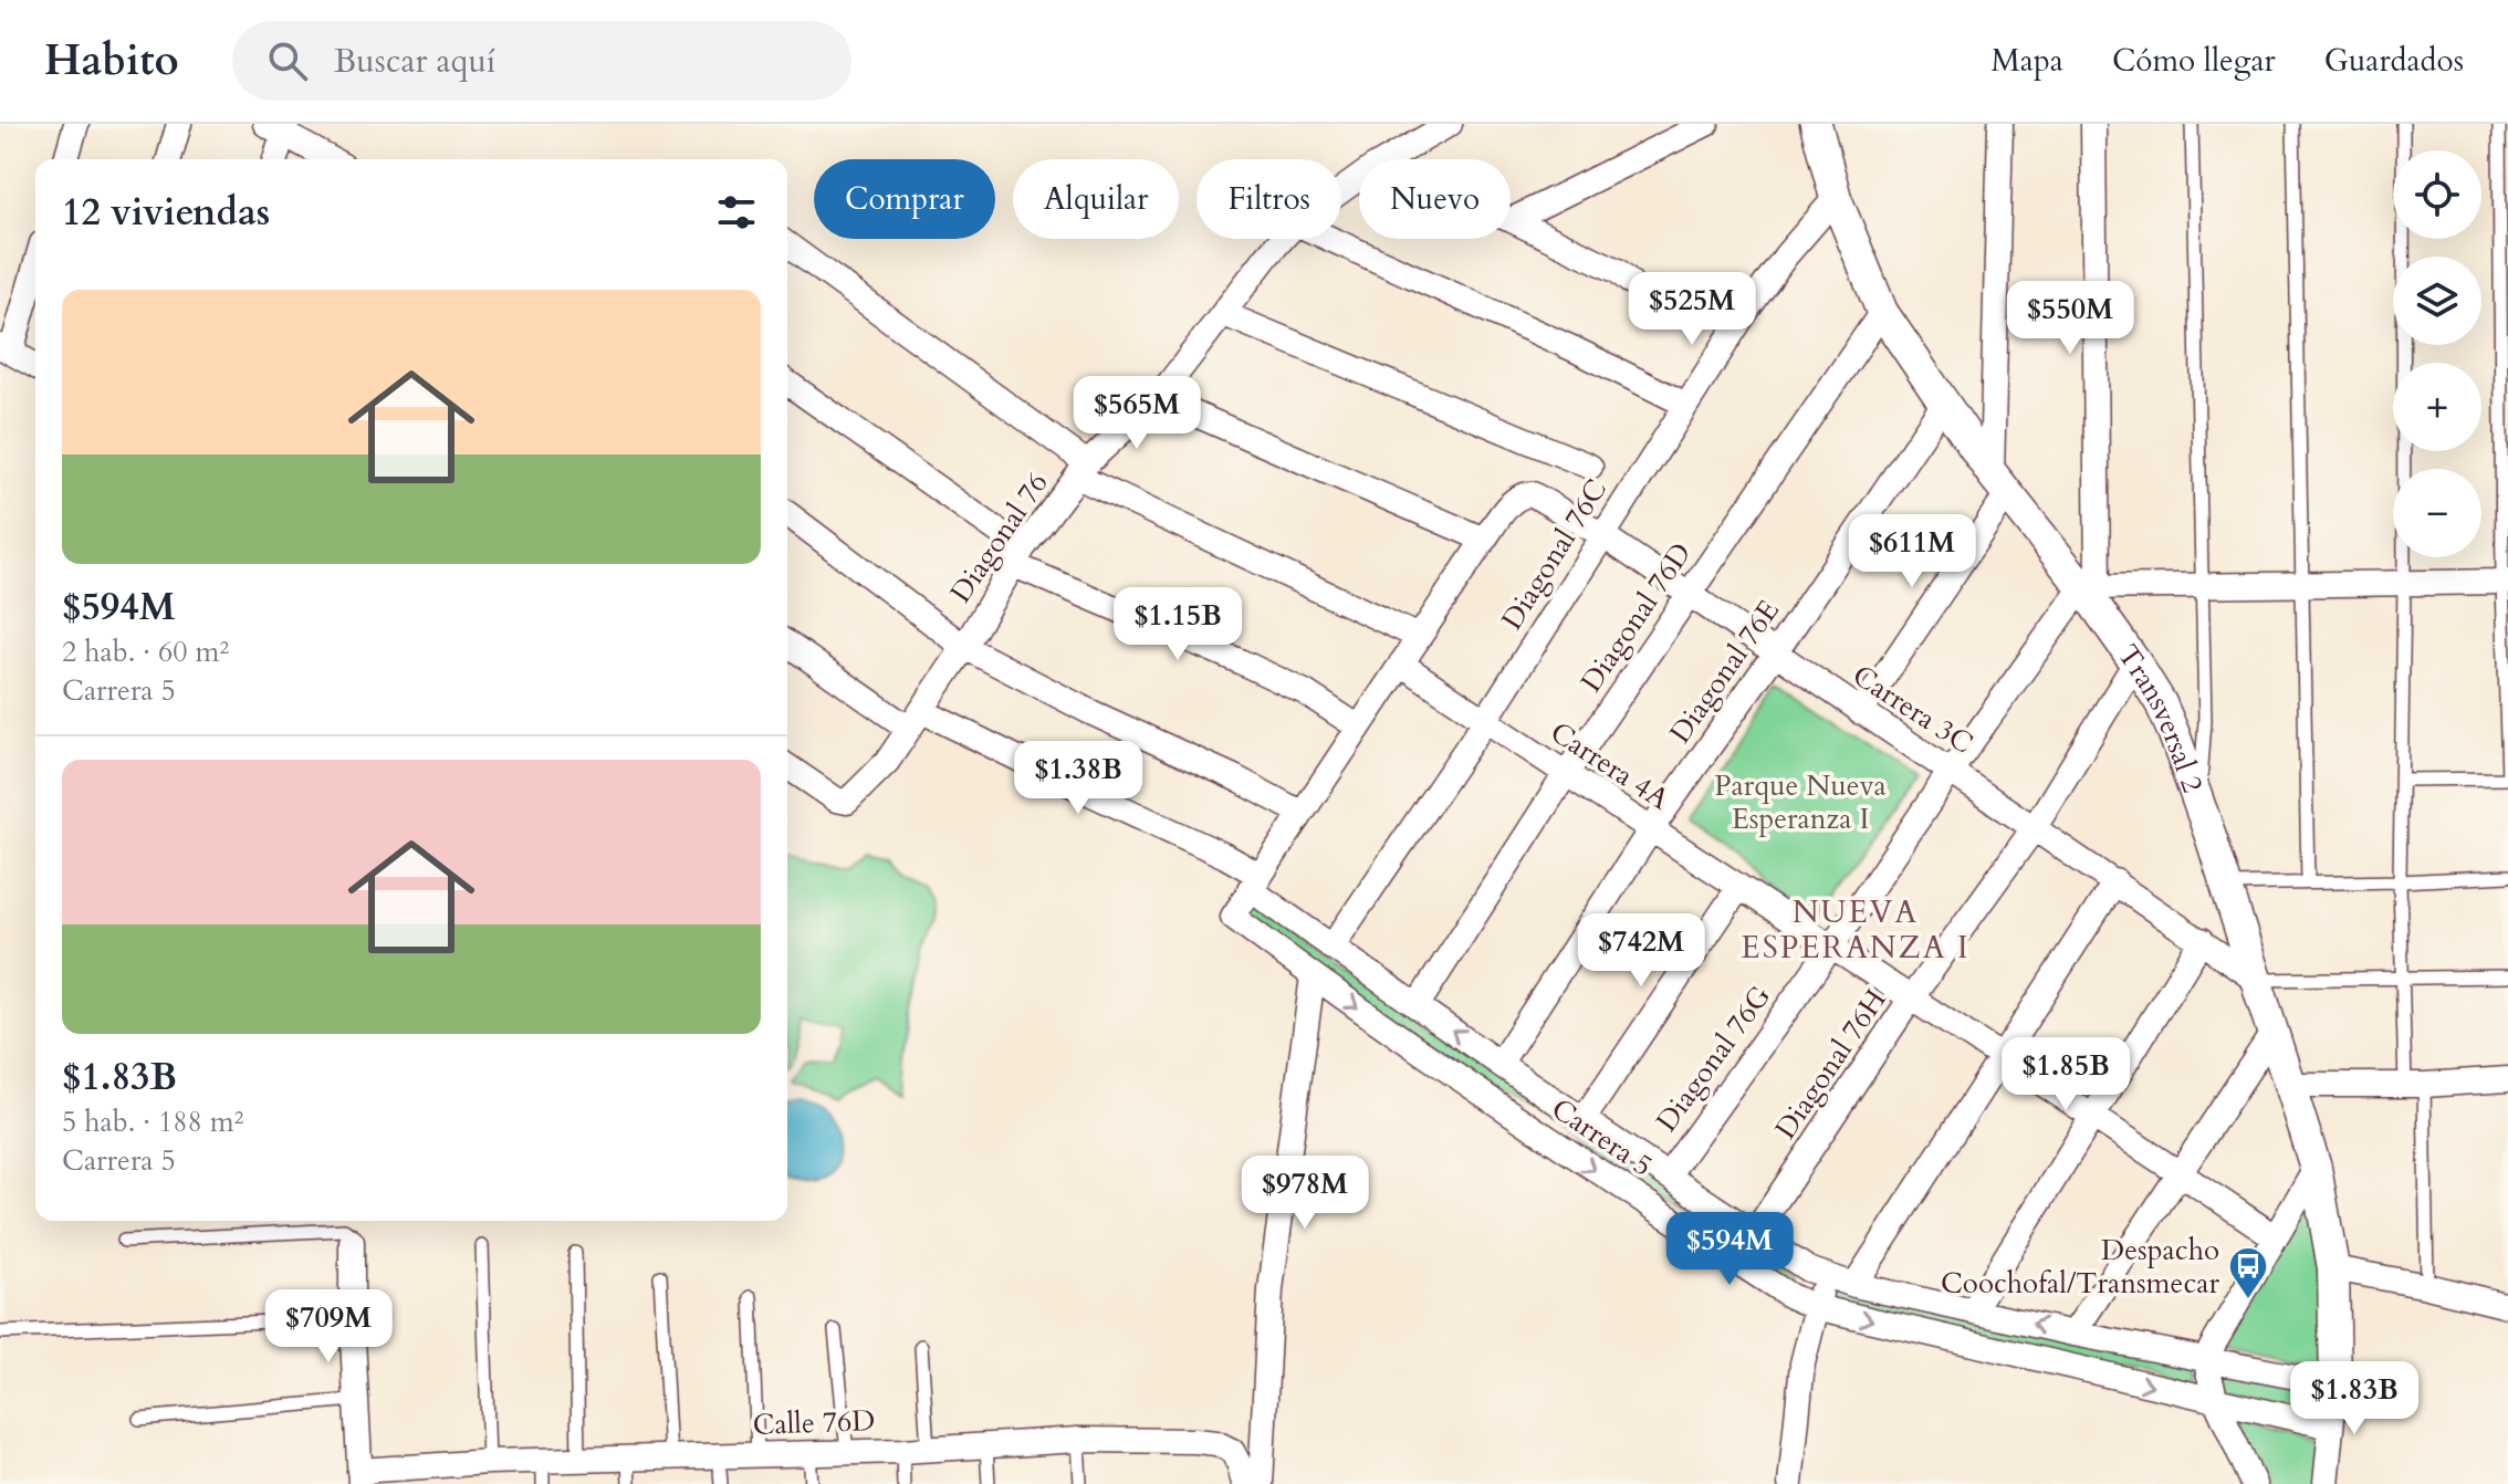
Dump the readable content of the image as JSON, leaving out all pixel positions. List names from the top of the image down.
{
  "streets": {
    "street": [
      "Diagonal 76",
      "Diagonal 76C",
      "Diagonal 76D",
      "Diagonal 76E",
      "Carrera 3C",
      "Transversal 2",
      "Carrera 4A",
      "Diagonal 76G",
      "Diagonal 76H",
      "Carrera 5",
      "Calle 76D"
    ]
  },
  "crossings": [
    ["Diagonal 76", "Carrera 5"],
    ["Diagonal 76C", "Carrera 3C"],
    ["Diagonal 76C", "Transversal 2"],
    ["Diagonal 76C", "Carrera 4A"],
    ["Diagonal 76C", "Carrera 5"],
    ["Diagonal 76D", "Carrera 3C"],
    ["Diagonal 76D", "Transversal 2"],
    ["Diagonal 76D", "Carrera 4A"],
    ["Diagonal 76D", "Carrera 5"],
    ["Diagonal 76E", "Carrera 3C"],
    ["Diagonal 76E", "Transversal 2"],
    ["Diagonal 76E", "Carrera 4A"],
    ["Diagonal 76E", "Carrera 5"],
    ["Carrera 3C", "Transversal 2"],
    ["Carrera 3C", "Diagonal 76G"],
    ["Carrera 3C", "Diagonal 76H"],
    ["Transversal 2", "Diagonal 76G"],
    ["Transversal 2", "Diagonal 76H"],
    ["Transversal 2", "Carrera 5"],
    ["Carrera 4A", "Diagonal 76G"],
    ["Carrera 4A", "Diagonal 76H"],
    ["Diagonal 76G", "Carrera 5"],
    ["Diagonal 76H", "Carrera 5"]
  ],
  "districts": ["NUEVA ESPERANZA I"],
  "parks": ["Parque Nueva Esperanza I"],
  "places": {
    "bus stop": ["Despacho Coochofal/Transmecar"]
  },
  "page": {
    "header": "Habito",
    "search": "Buscar aquí",
    "nav": ["Mapa", "Cómo llegar", "Guardados"],
    "map_buttons": ["+", "−"],
    "chip": [
      "Comprar",
      "Alquilar",
      "Filtros",
      "Nuevo"
    ],
    "heading": "12 viviendas",
    "list": [
      {
        "name": "$594M",
        "note": "2 hab. · 60 m² · Carrera 5"
      },
      {
        "name": "$1.83B",
        "note": "5 hab. · 188 m² · Carrera 5"
      }
    ],
    "price": [
      "$525M",
      "$550M",
      "$565M",
      "$611M",
      "$1.15B",
      "$1.38B",
      "$742M",
      "$1.85B",
      "$978M",
      "$594M",
      "$709M",
      "$1.83B"
    ]
  }
}
